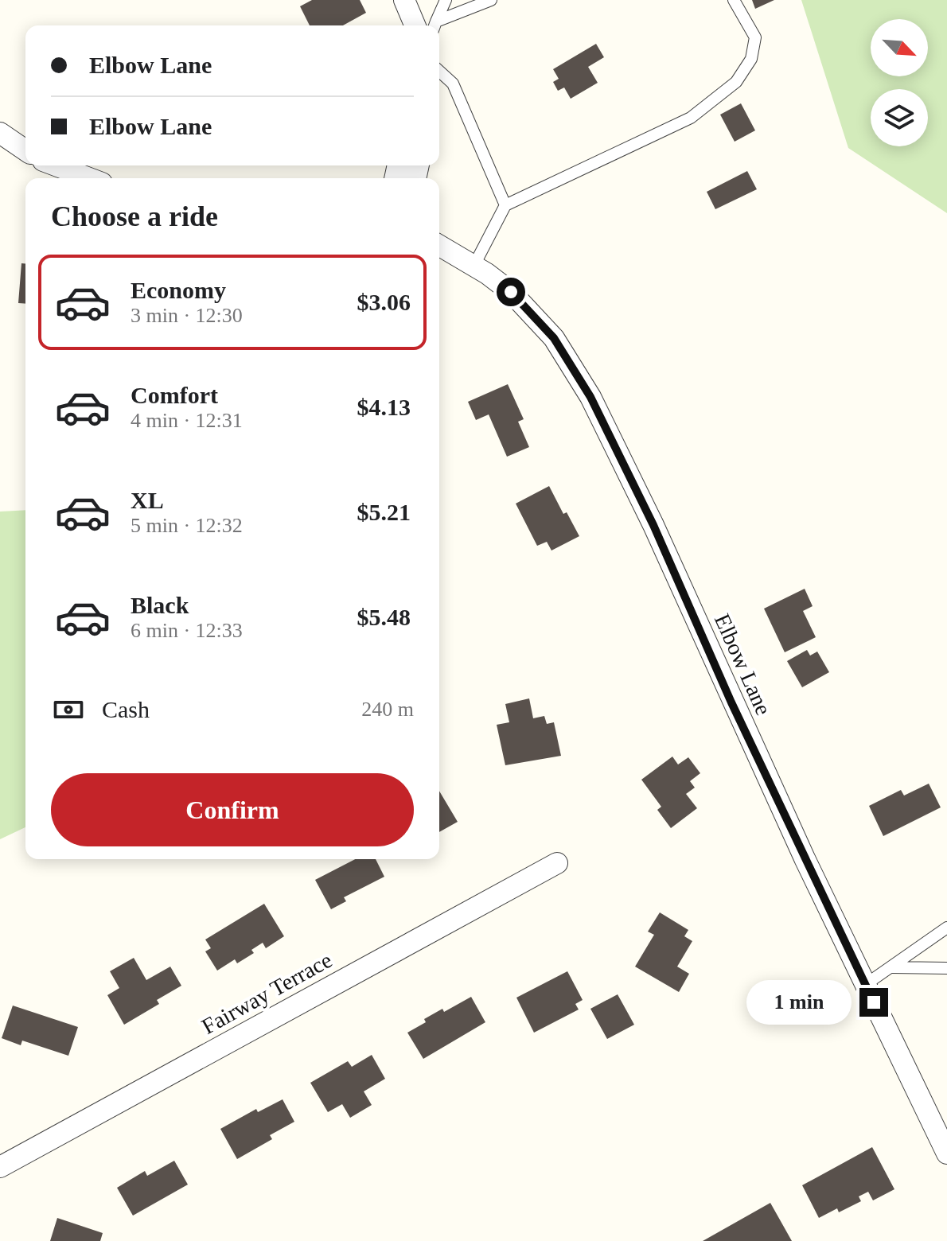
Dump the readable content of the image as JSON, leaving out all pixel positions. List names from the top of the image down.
{
  "streets": {
    "street": ["Elbow Lane", "Fairway Terrace"]
  },
  "north": "bottom right",
  "page": {
    "banner": ["Elbow Lane", "Elbow Lane"],
    "heading": "Choose a ride",
    "list": [
      {
        "name": "Economy",
        "note": "3 min · 12:30",
        "value": "$3.06"
      },
      {
        "name": "Comfort",
        "note": "4 min · 12:31",
        "value": "$4.13"
      },
      {
        "name": "XL",
        "note": "5 min · 12:32",
        "value": "$5.21"
      },
      {
        "name": "Black",
        "note": "6 min · 12:33",
        "value": "$5.48"
      }
    ],
    "pay": ["Cash", "240 m"],
    "buttons": "Confirm",
    "bubble": "1 min"
  }
}
